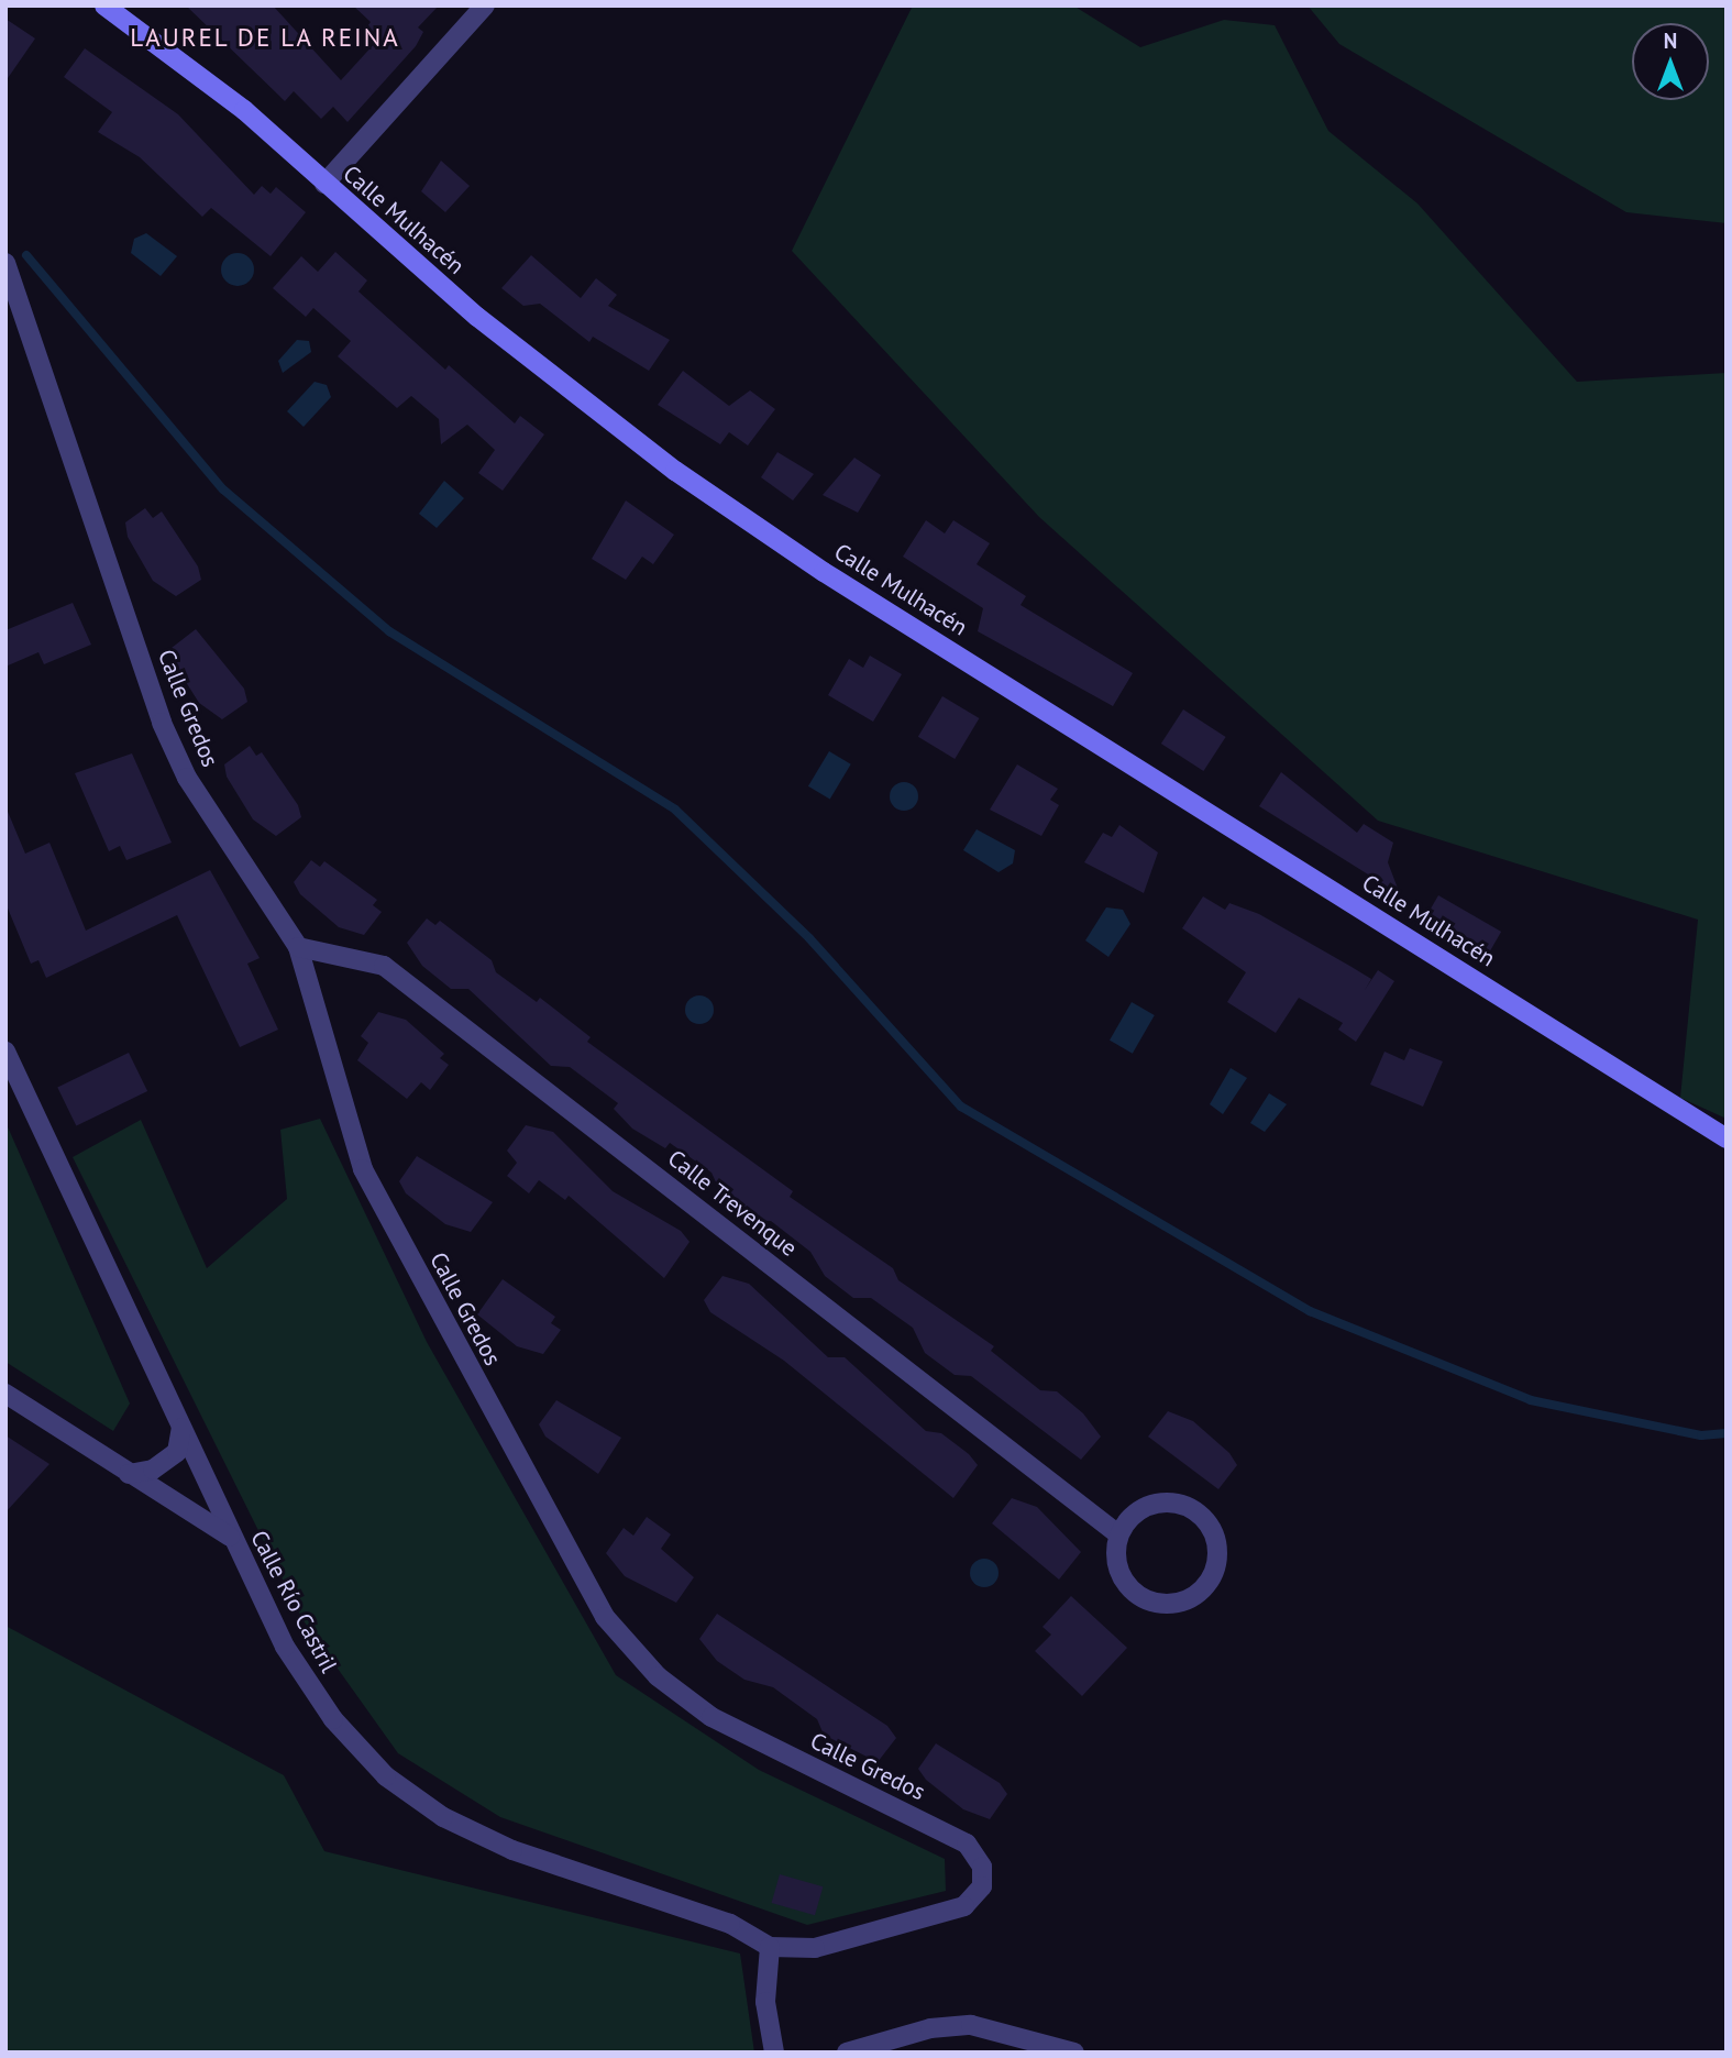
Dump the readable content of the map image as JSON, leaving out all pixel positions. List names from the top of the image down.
{
  "streets": {
    "street": [
      "Calle Mulhacén",
      "Calle Gredos",
      "Calle Trevenque",
      "Calle Río Castril"
    ]
  },
  "crossings": [
    ["Calle Gredos", "Calle Trevenque"],
    ["Calle Gredos", "Calle Río Castril"]
  ],
  "districts": ["LAUREL DE LA REINA"],
  "north": "top"
}
